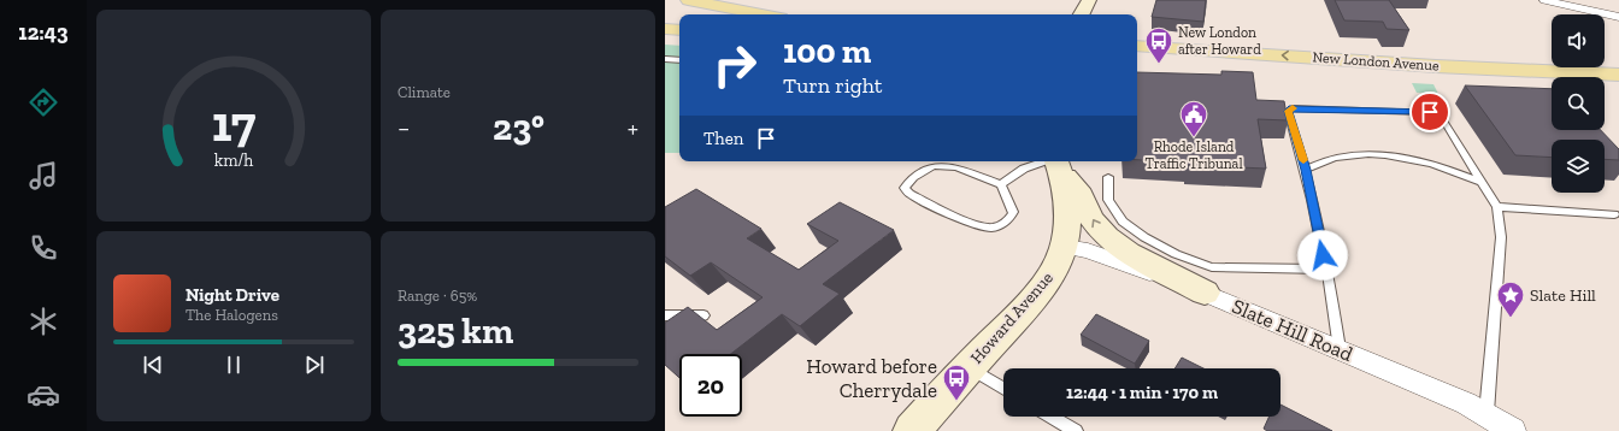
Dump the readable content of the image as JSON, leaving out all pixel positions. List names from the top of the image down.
{
  "streets": {
    "main road": ["New London Avenue"],
    "street": ["Howard Avenue", "Slate Hill Road"]
  },
  "crossings": [
    ["Howard Avenue", "Slate Hill Road"]
  ],
  "places": {
    "bus stop": ["New London after Howard", "Howard before Cherrydale"],
    "public building": ["Rhode Island Traffic Tribunal"],
    "place": ["Slate Hill"]
  },
  "page": {
    "tabs": "12:43",
    "tile": [
      "Climate",
      ["Range · 65%", "325 km"]
    ],
    "turn": ["100 m", "Turn right"],
    "heat": ["−", "23°", "+"],
    "then": "Then",
    "song": ["Night Drive", "The Halogens"],
    "limit": "20",
    "trip": "12:44 · 1 min · 170 m",
    "gauge": ["17", "km/h"]
  }
}
